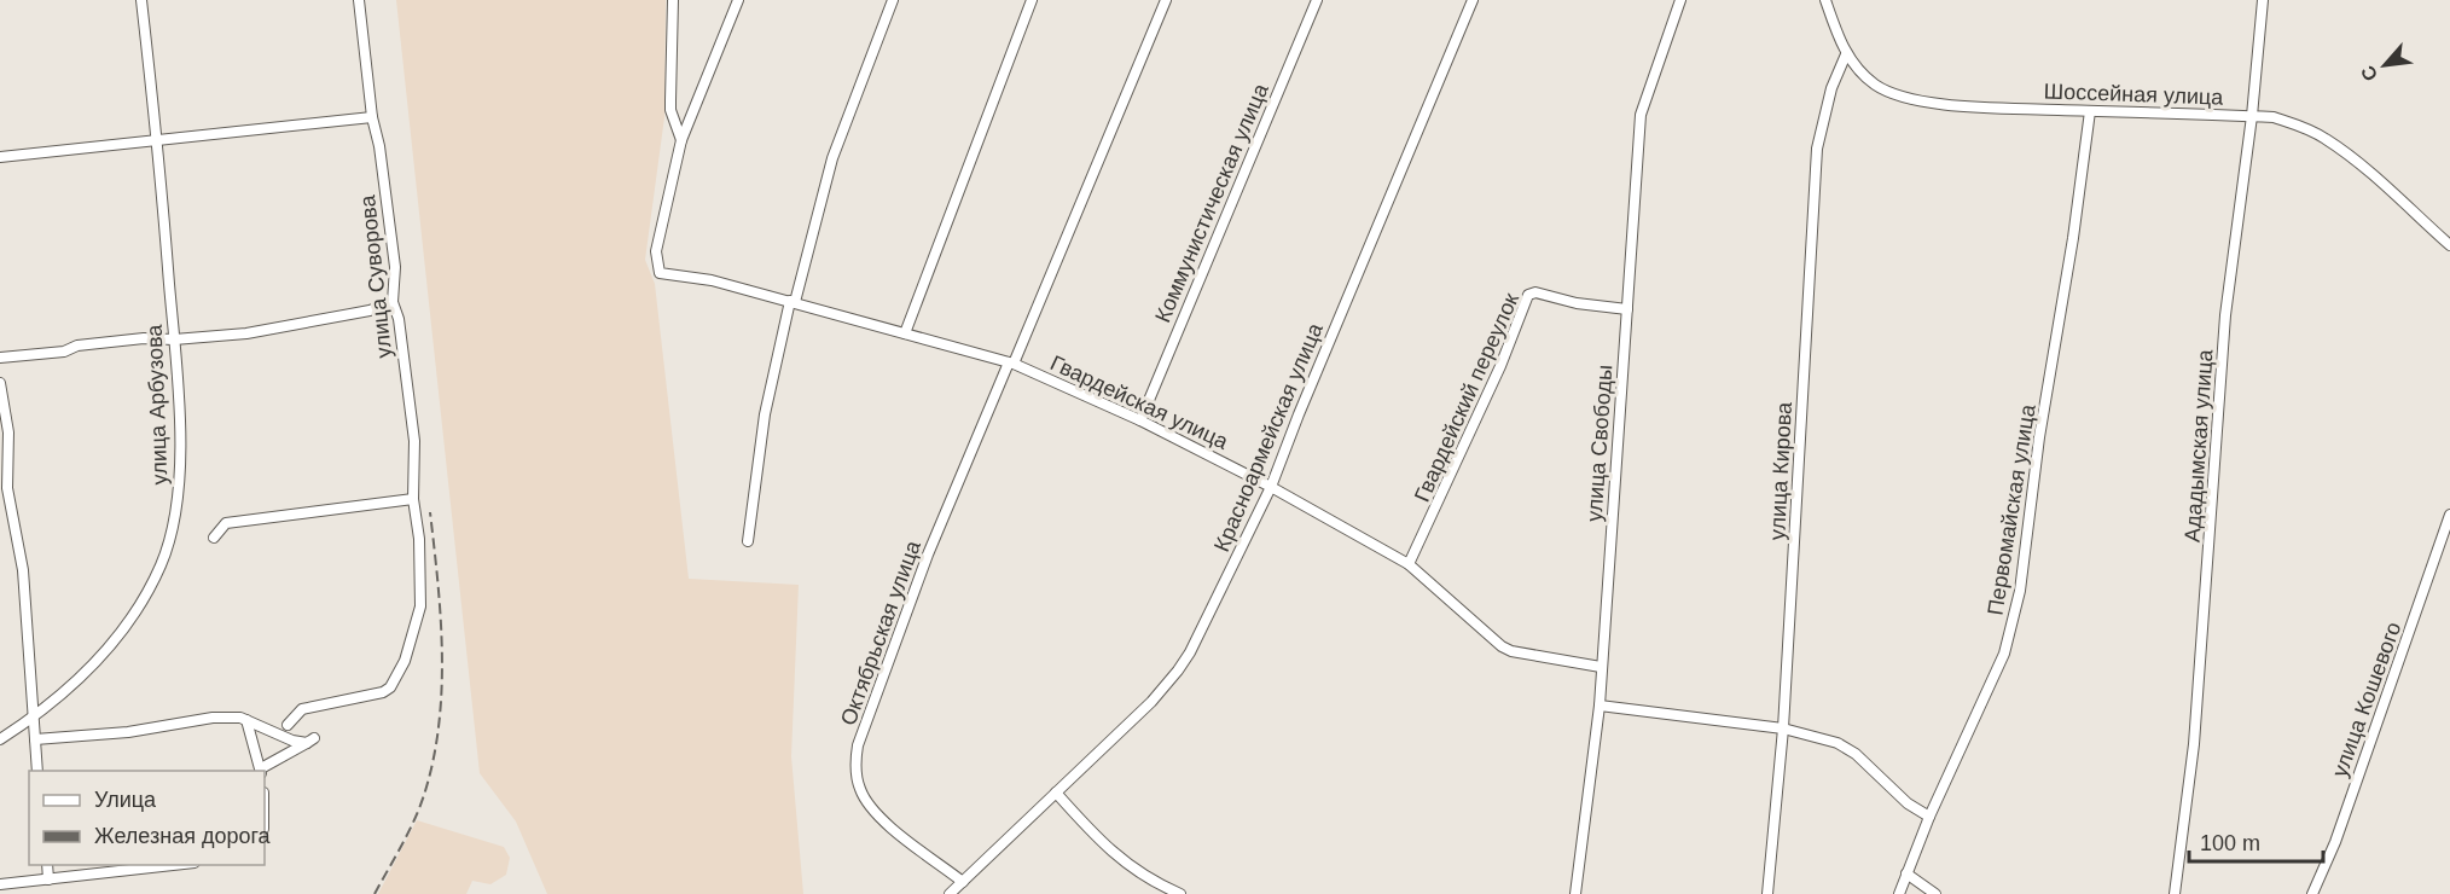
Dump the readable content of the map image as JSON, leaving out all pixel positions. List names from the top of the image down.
{
  "streets": {
    "street": [
      "Шоссейная улица",
      "Коммунистическая улица",
      "улица Суворова",
      "Гвардейский переулок",
      "Гвардейская улица",
      "улица Арбузова",
      "Красноармейская улица",
      "улица Свободы",
      "Ададымская улица",
      "улица Кирова",
      "Первомайская улица",
      "Октябрьская улица",
      "улица Кошевого"
    ]
  },
  "crossings": [
    ["Шоссейная улица", "Ададымская улица"],
    ["Шоссейная улица", "улица Кирова"],
    ["Шоссейная улица", "Первомайская улица"],
    ["Коммунистическая улица", "Гвардейская улица"],
    ["Гвардейский переулок", "Гвардейская улица"],
    ["Гвардейский переулок", "улица Свободы"],
    ["Гвардейская улица", "Красноармейская улица"],
    ["Гвардейская улица", "улица Свободы"],
    ["Гвардейская улица", "Октябрьская улица"],
    ["Красноармейская улица", "Октябрьская улица"]
  ],
  "legend": ["Улица", "Железная дорога"],
  "scale_bar": "100 m",
  "north": "bottom left"
}
